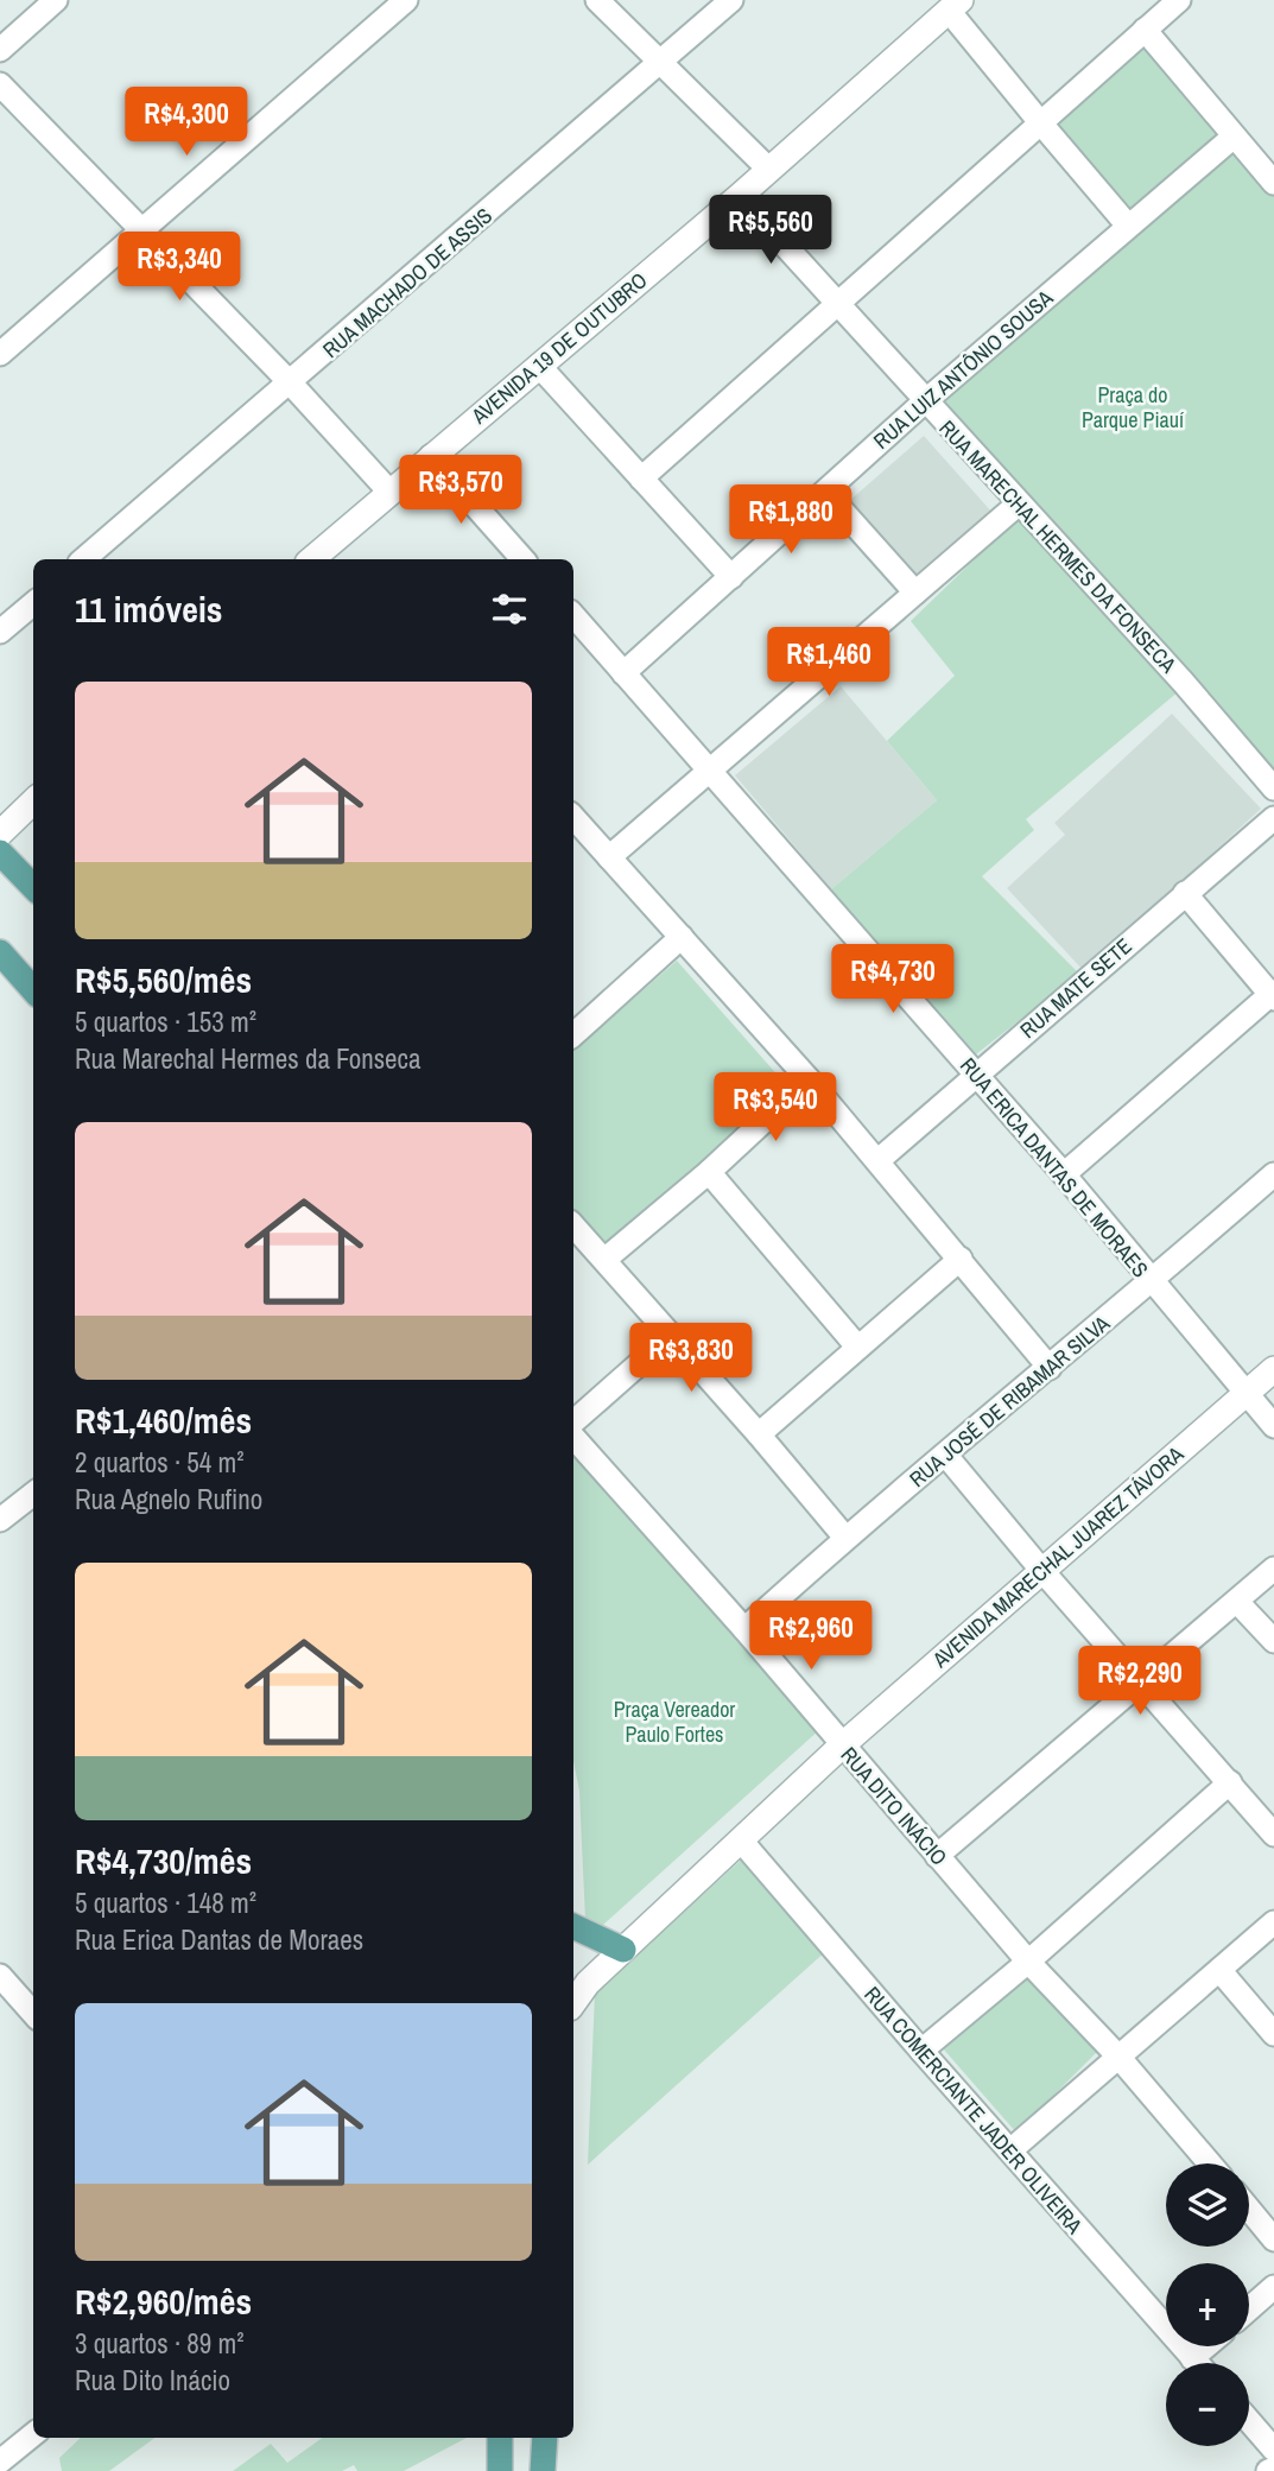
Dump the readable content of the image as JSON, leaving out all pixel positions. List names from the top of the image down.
{
  "streets": {
    "street": [
      "RUA MACHADO DE ASSIS",
      "AVENIDA 19 DE OUTUBRO",
      "RUA LUIZ ANTÔNIO SOUSA",
      "RUA MARECHAL HERMES DA FONSECA",
      "RUA MATE SETE",
      "RUA ERICA DANTAS DE MORAES",
      "RUA JOSÉ DE RIBAMAR SILVA",
      "AVENIDA MARECHAL JUAREZ TÁVORA",
      "RUA DITO INÁCIO",
      "RUA COMERCIANTE JADER OLIVEIRA"
    ]
  },
  "crossings": [
    ["AVENIDA 19 DE OUTUBRO", "RUA MARECHAL HERMES DA FONSECA"],
    ["RUA LUIZ ANTÔNIO SOUSA", "RUA MARECHAL HERMES DA FONSECA"],
    ["RUA LUIZ ANTÔNIO SOUSA", "RUA ERICA DANTAS DE MORAES"],
    ["RUA MATE SETE", "RUA ERICA DANTAS DE MORAES"],
    ["RUA ERICA DANTAS DE MORAES", "RUA JOSÉ DE RIBAMAR SILVA"],
    ["RUA ERICA DANTAS DE MORAES", "AVENIDA MARECHAL JUAREZ TÁVORA"],
    ["RUA JOSÉ DE RIBAMAR SILVA", "RUA DITO INÁCIO"],
    ["AVENIDA MARECHAL JUAREZ TÁVORA", "RUA DITO INÁCIO"],
    ["AVENIDA MARECHAL JUAREZ TÁVORA", "RUA COMERCIANTE JADER OLIVEIRA"]
  ],
  "parks": ["Praça do Parque Piauí", "Praça Vereador Paulo Fortes"],
  "page": {
    "price": [
      "R$4,300",
      "R$5,560",
      "R$3,340",
      "R$3,570",
      "R$1,880",
      "R$1,460",
      "R$4,730",
      "R$3,540",
      "R$3,830",
      "R$2,960",
      "R$2,290"
    ],
    "heading": "11 imóveis",
    "list": [
      {
        "name": "R$5,560/mês",
        "note": "5 quartos · 153 m² · Rua Marechal Hermes da Fonseca"
      },
      {
        "name": "R$1,460/mês",
        "note": "2 quartos · 54 m² · Rua Agnelo Rufino"
      },
      {
        "name": "R$4,730/mês",
        "note": "5 quartos · 148 m² · Rua Erica Dantas de Moraes"
      },
      {
        "name": "R$2,960/mês",
        "note": "3 quartos · 89 m² · Rua Dito Inácio"
      }
    ],
    "map_buttons": ["+", "−"]
  }
}
